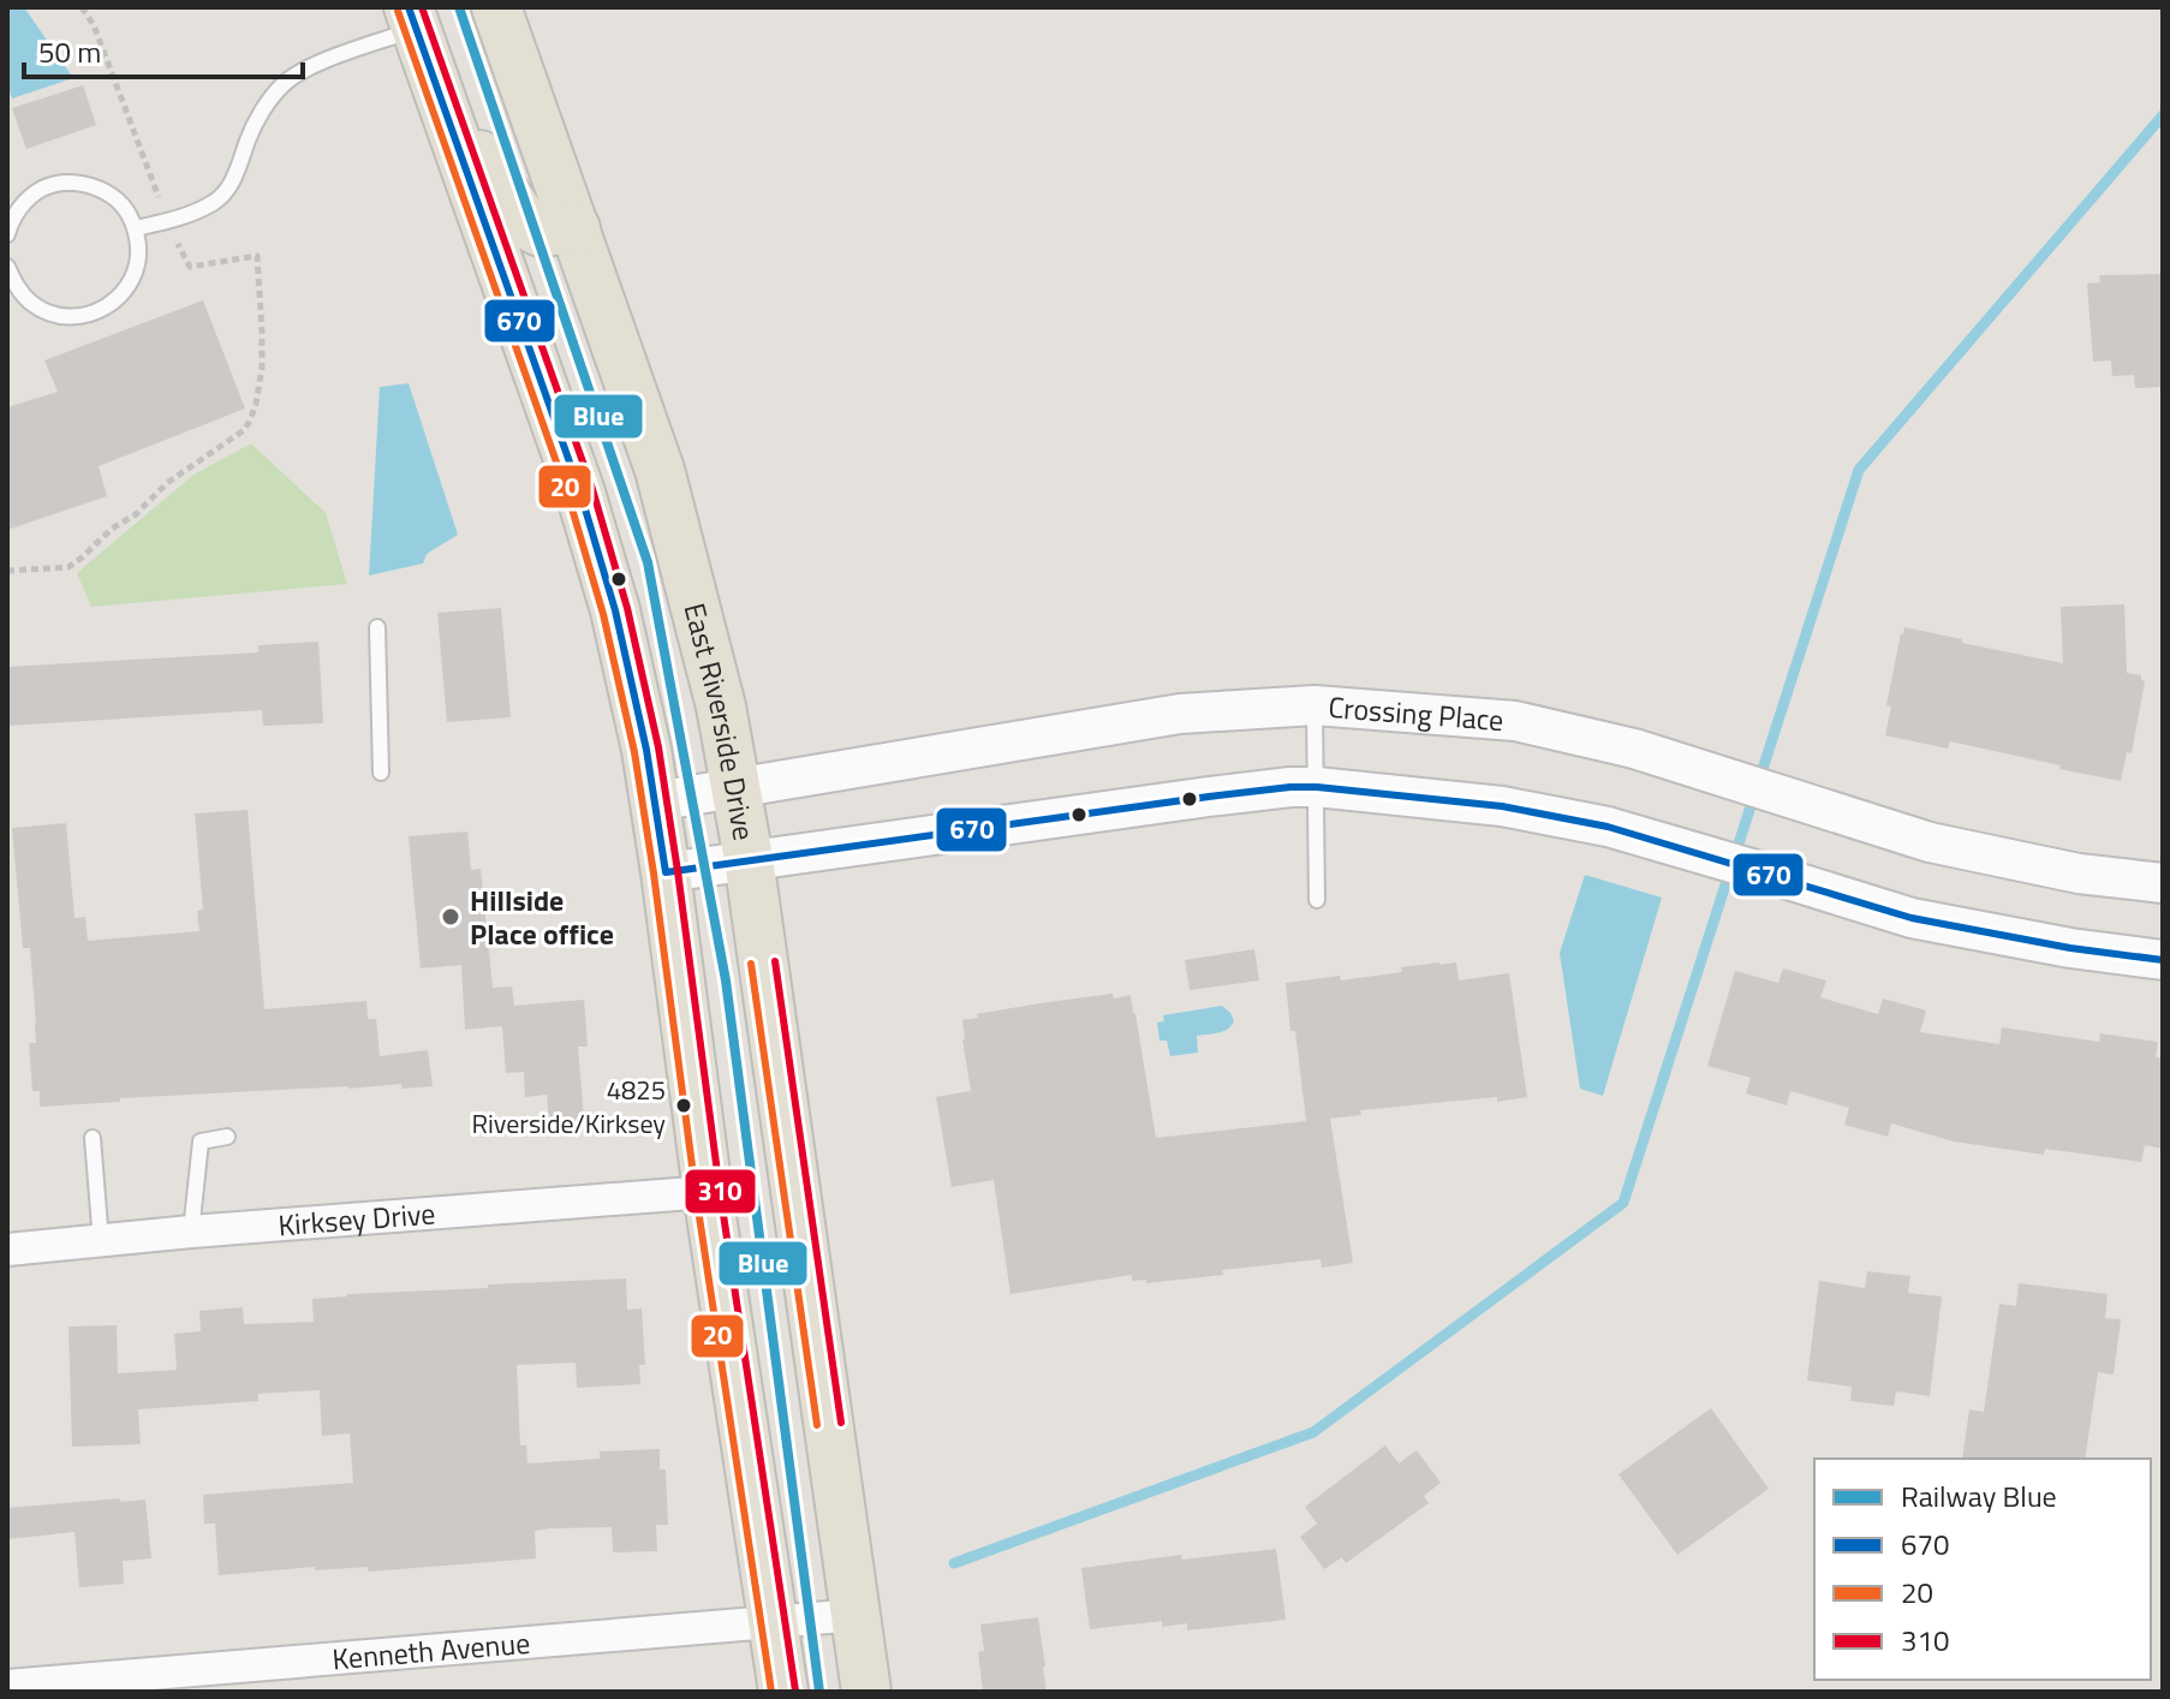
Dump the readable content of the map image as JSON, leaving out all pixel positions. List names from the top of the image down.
{
  "streets": {
    "main road": ["East Riverside Drive"],
    "street": ["Crossing Place", "Kirksey Drive", "Kenneth Avenue"]
  },
  "crossings": [
    ["Crossing Place", "East Riverside Drive"],
    ["East Riverside Drive", "Kenneth Avenue"]
  ],
  "places": ["Hillside Place office", "4825 Riverside/Kirksey"],
  "lines": [
    "rail line Blue",
    "transit line 670",
    "transit line 310",
    "transit line 20"
  ],
  "legend": [
    "Railway Blue",
    "670",
    "20",
    "310"
  ],
  "scale_bar": "50 m"
}
